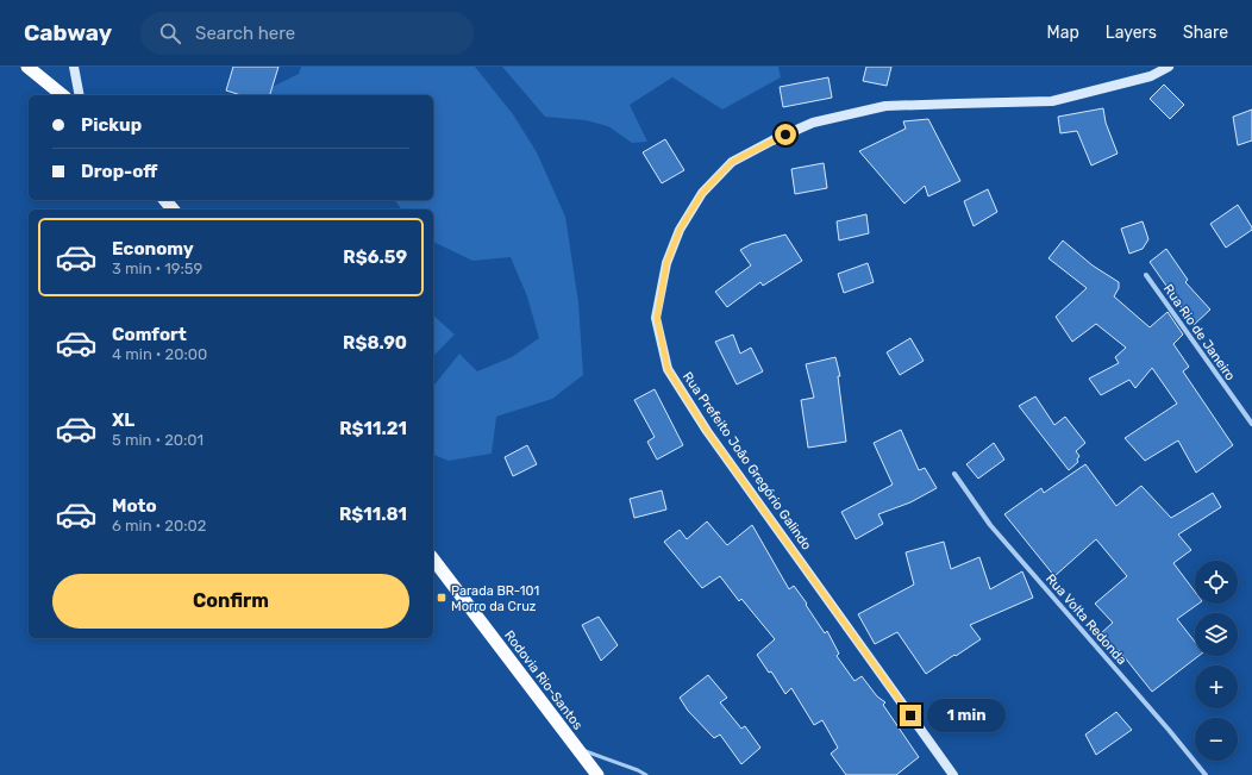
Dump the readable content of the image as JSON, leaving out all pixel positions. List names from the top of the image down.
{
  "streets": {
    "highway": ["Rodovia Rio-Santos"],
    "main road": ["Rua Prefeito João Gregório Galindo"],
    "street": ["Rua Rio de Janeiro", "Rua Volta Redonda"]
  },
  "places": {
    "transit": ["Parada BR-101 Morro da Cruz"]
  },
  "page": {
    "header": "Cabway",
    "search": "Search here",
    "nav": ["Map", "Layers", "Share"],
    "banner": ["Pickup", "Drop-off"],
    "list": [
      {
        "name": "Economy",
        "note": "3 min · 19:59",
        "value": "R$6.59"
      },
      {
        "name": "Comfort",
        "note": "4 min · 20:00",
        "value": "R$8.90"
      },
      {
        "name": "XL",
        "note": "5 min · 20:01",
        "value": "R$11.21"
      },
      {
        "name": "Moto",
        "note": "6 min · 20:02",
        "value": "R$11.81"
      }
    ],
    "map_buttons": ["+", "−"],
    "buttons": "Confirm",
    "bubble": "1 min"
  }
}
